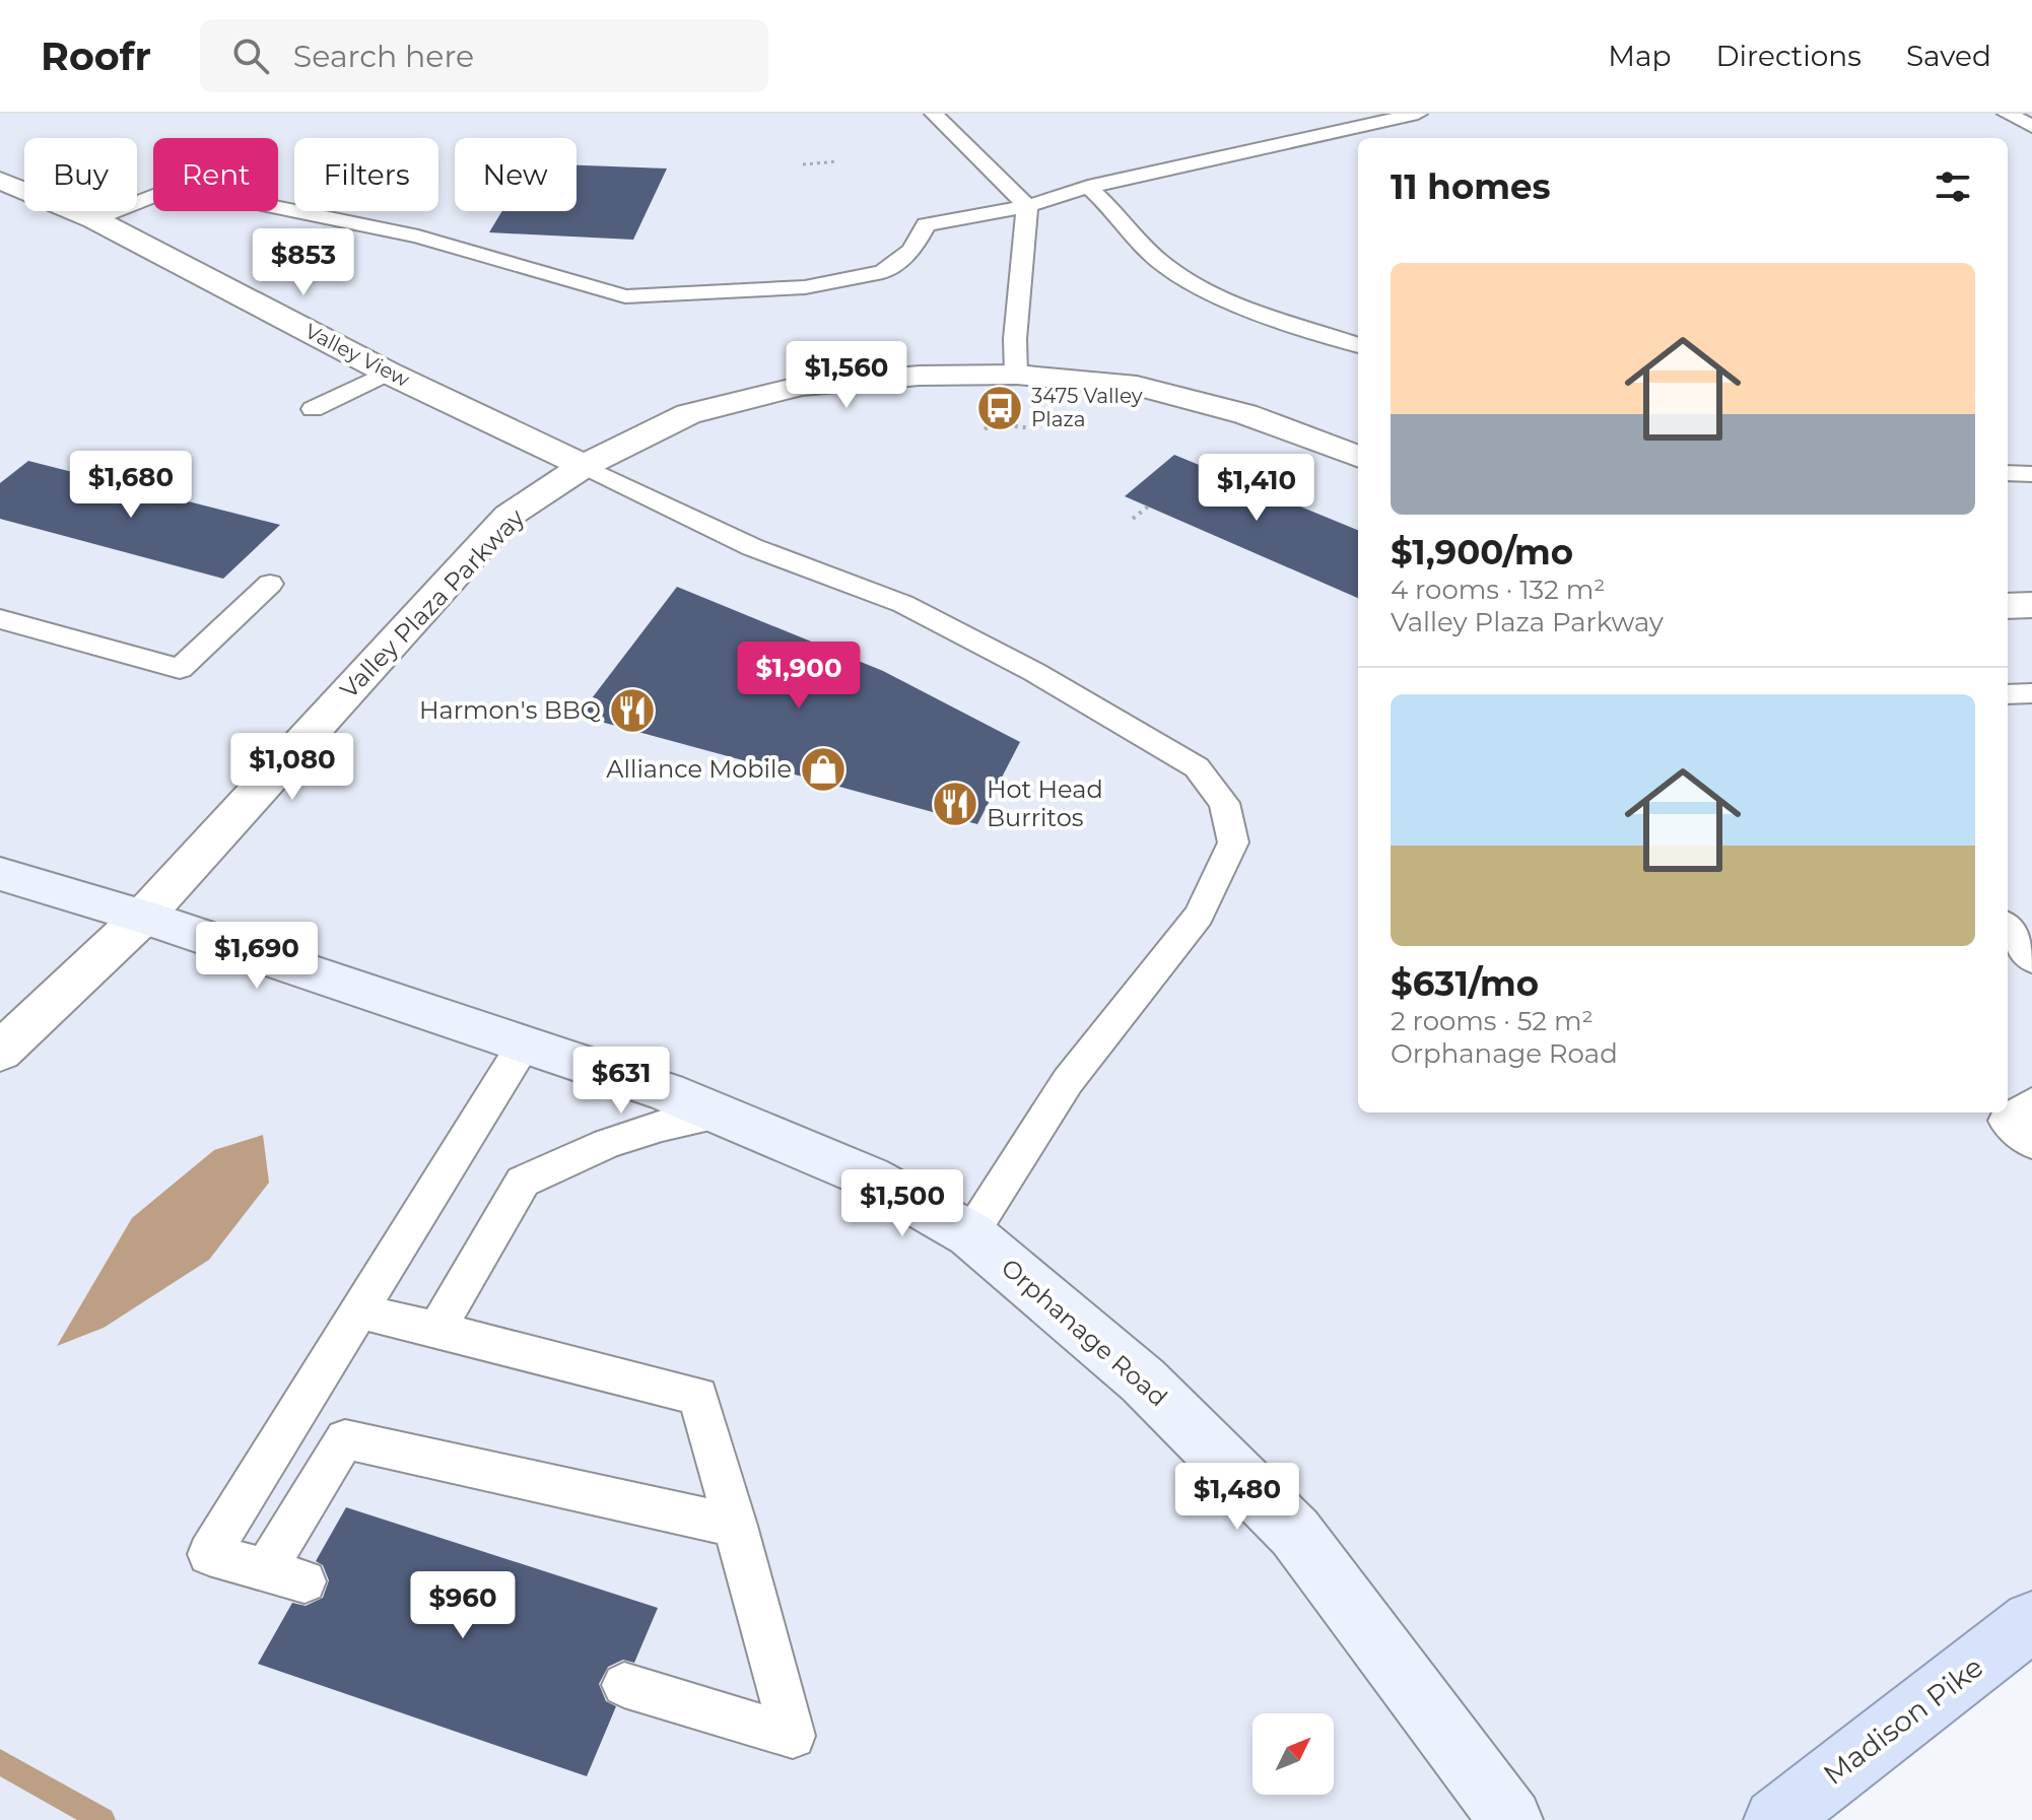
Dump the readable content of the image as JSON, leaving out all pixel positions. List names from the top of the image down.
{
  "streets": {
    "main road": ["Orphanage Road", "Madison Pike"],
    "street": ["Valley View", "Valley Plaza Parkway"]
  },
  "crossings": [
    ["Valley View", "Valley Plaza Parkway"],
    ["Valley Plaza Parkway", "Orphanage Road"]
  ],
  "places": {
    "bus stop": ["3475 Valley Plaza"],
    "restaurant": ["Harmon's BBQ", "Hot Head Burritos"],
    "shop": ["Alliance Mobile"]
  },
  "north": "top right",
  "page": {
    "header": "Roofr",
    "search": "Search here",
    "nav": ["Map", "Directions", "Saved"],
    "chip": [
      "Buy",
      "Rent",
      "Filters",
      "New"
    ],
    "heading": "11 homes",
    "price": [
      "$853",
      "$1,560",
      "$1,680",
      "$1,410",
      "$1,900",
      "$1,080",
      "$1,690",
      "$631",
      "$1,500",
      "$1,480",
      "$960"
    ],
    "list": [
      {
        "name": "$1,900/mo",
        "note": "4 rooms · 132 m² · Valley Plaza Parkway"
      },
      {
        "name": "$631/mo",
        "note": "2 rooms · 52 m² · Orphanage Road"
      }
    ]
  }
}
